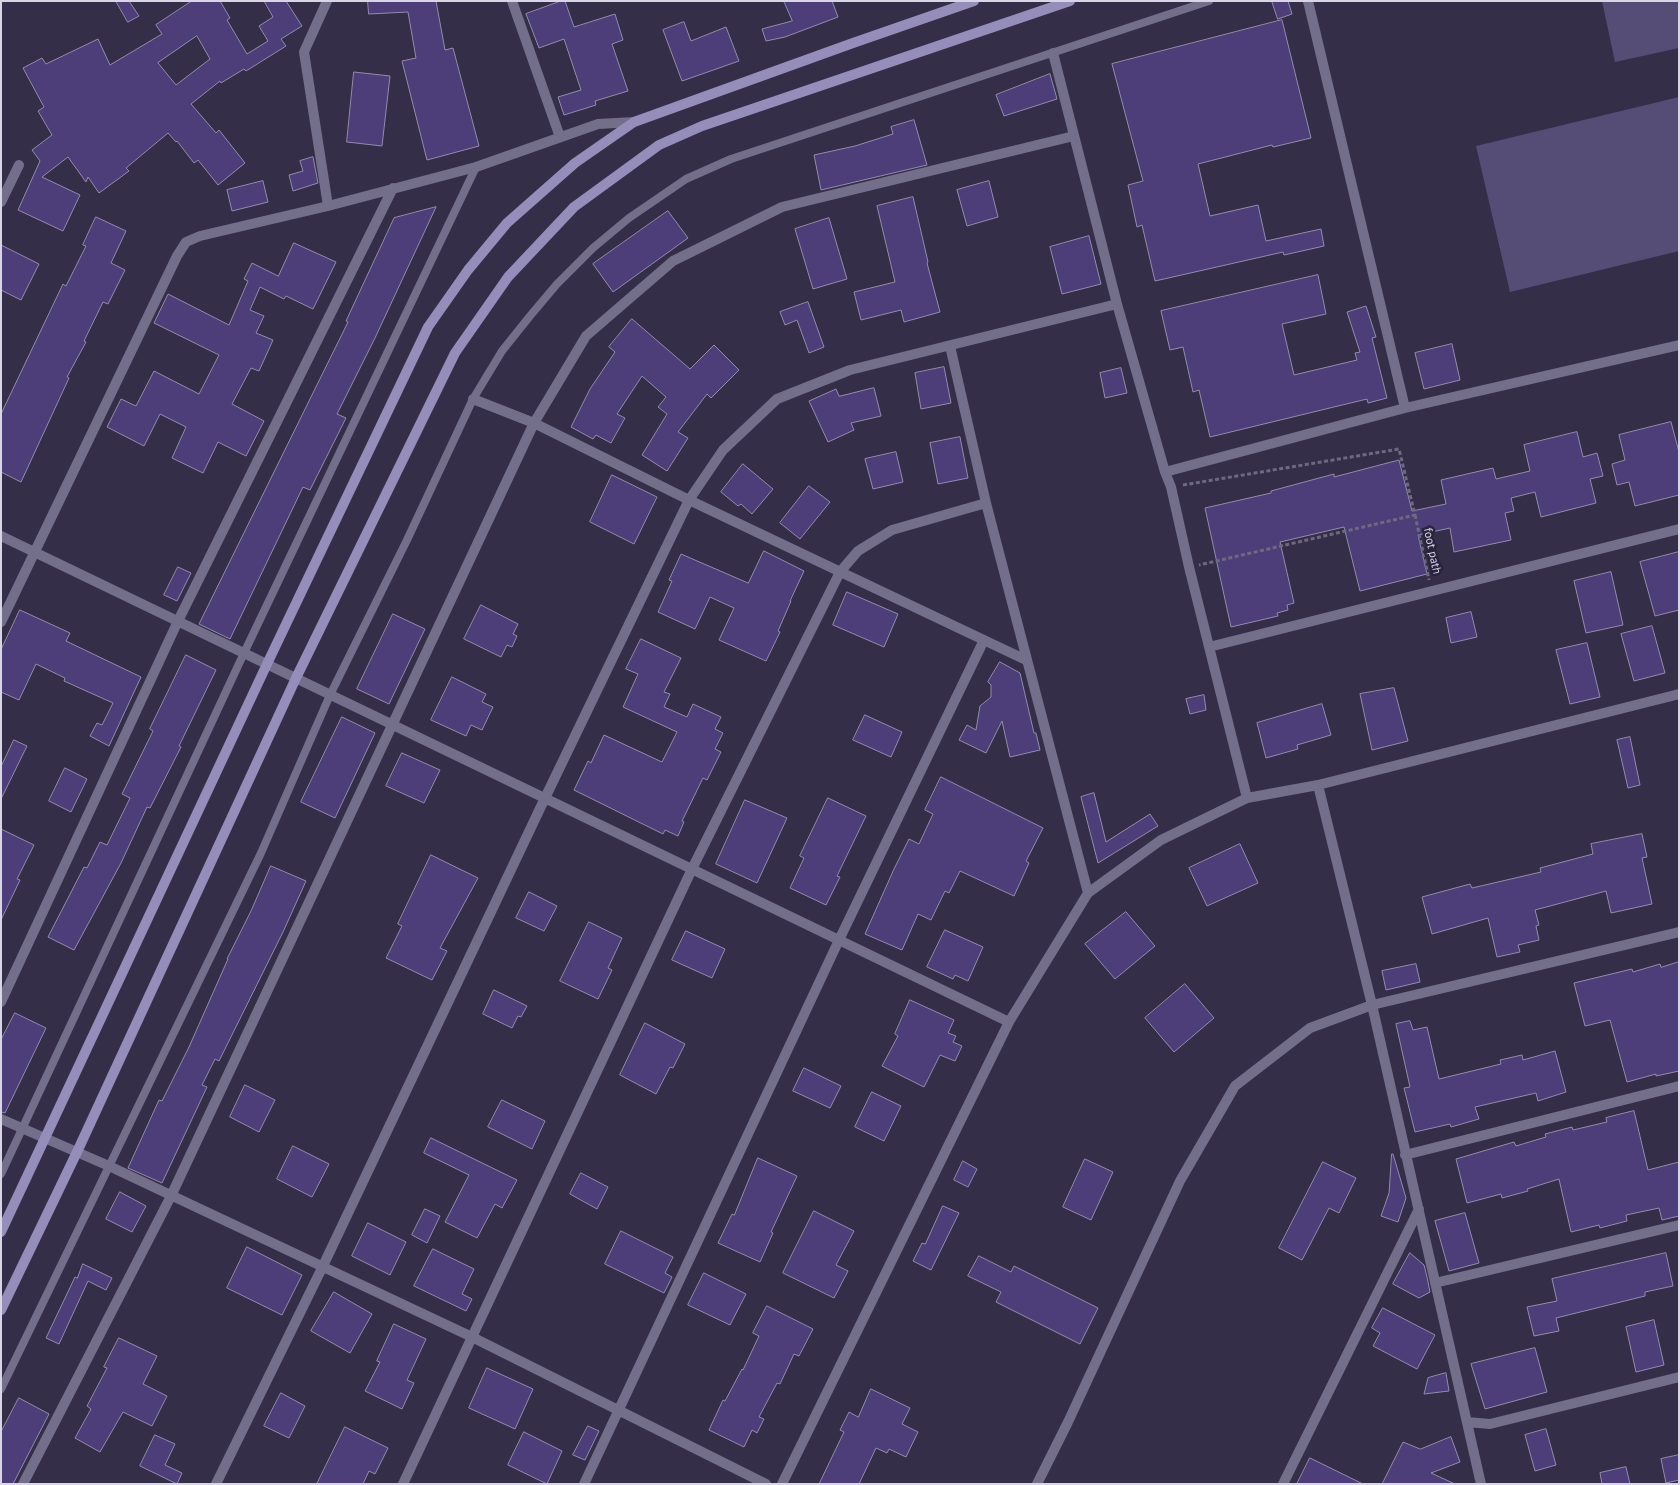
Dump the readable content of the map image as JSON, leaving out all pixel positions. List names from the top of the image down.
{
  "streets": {
    "path": ["foot path"]
  }
}
